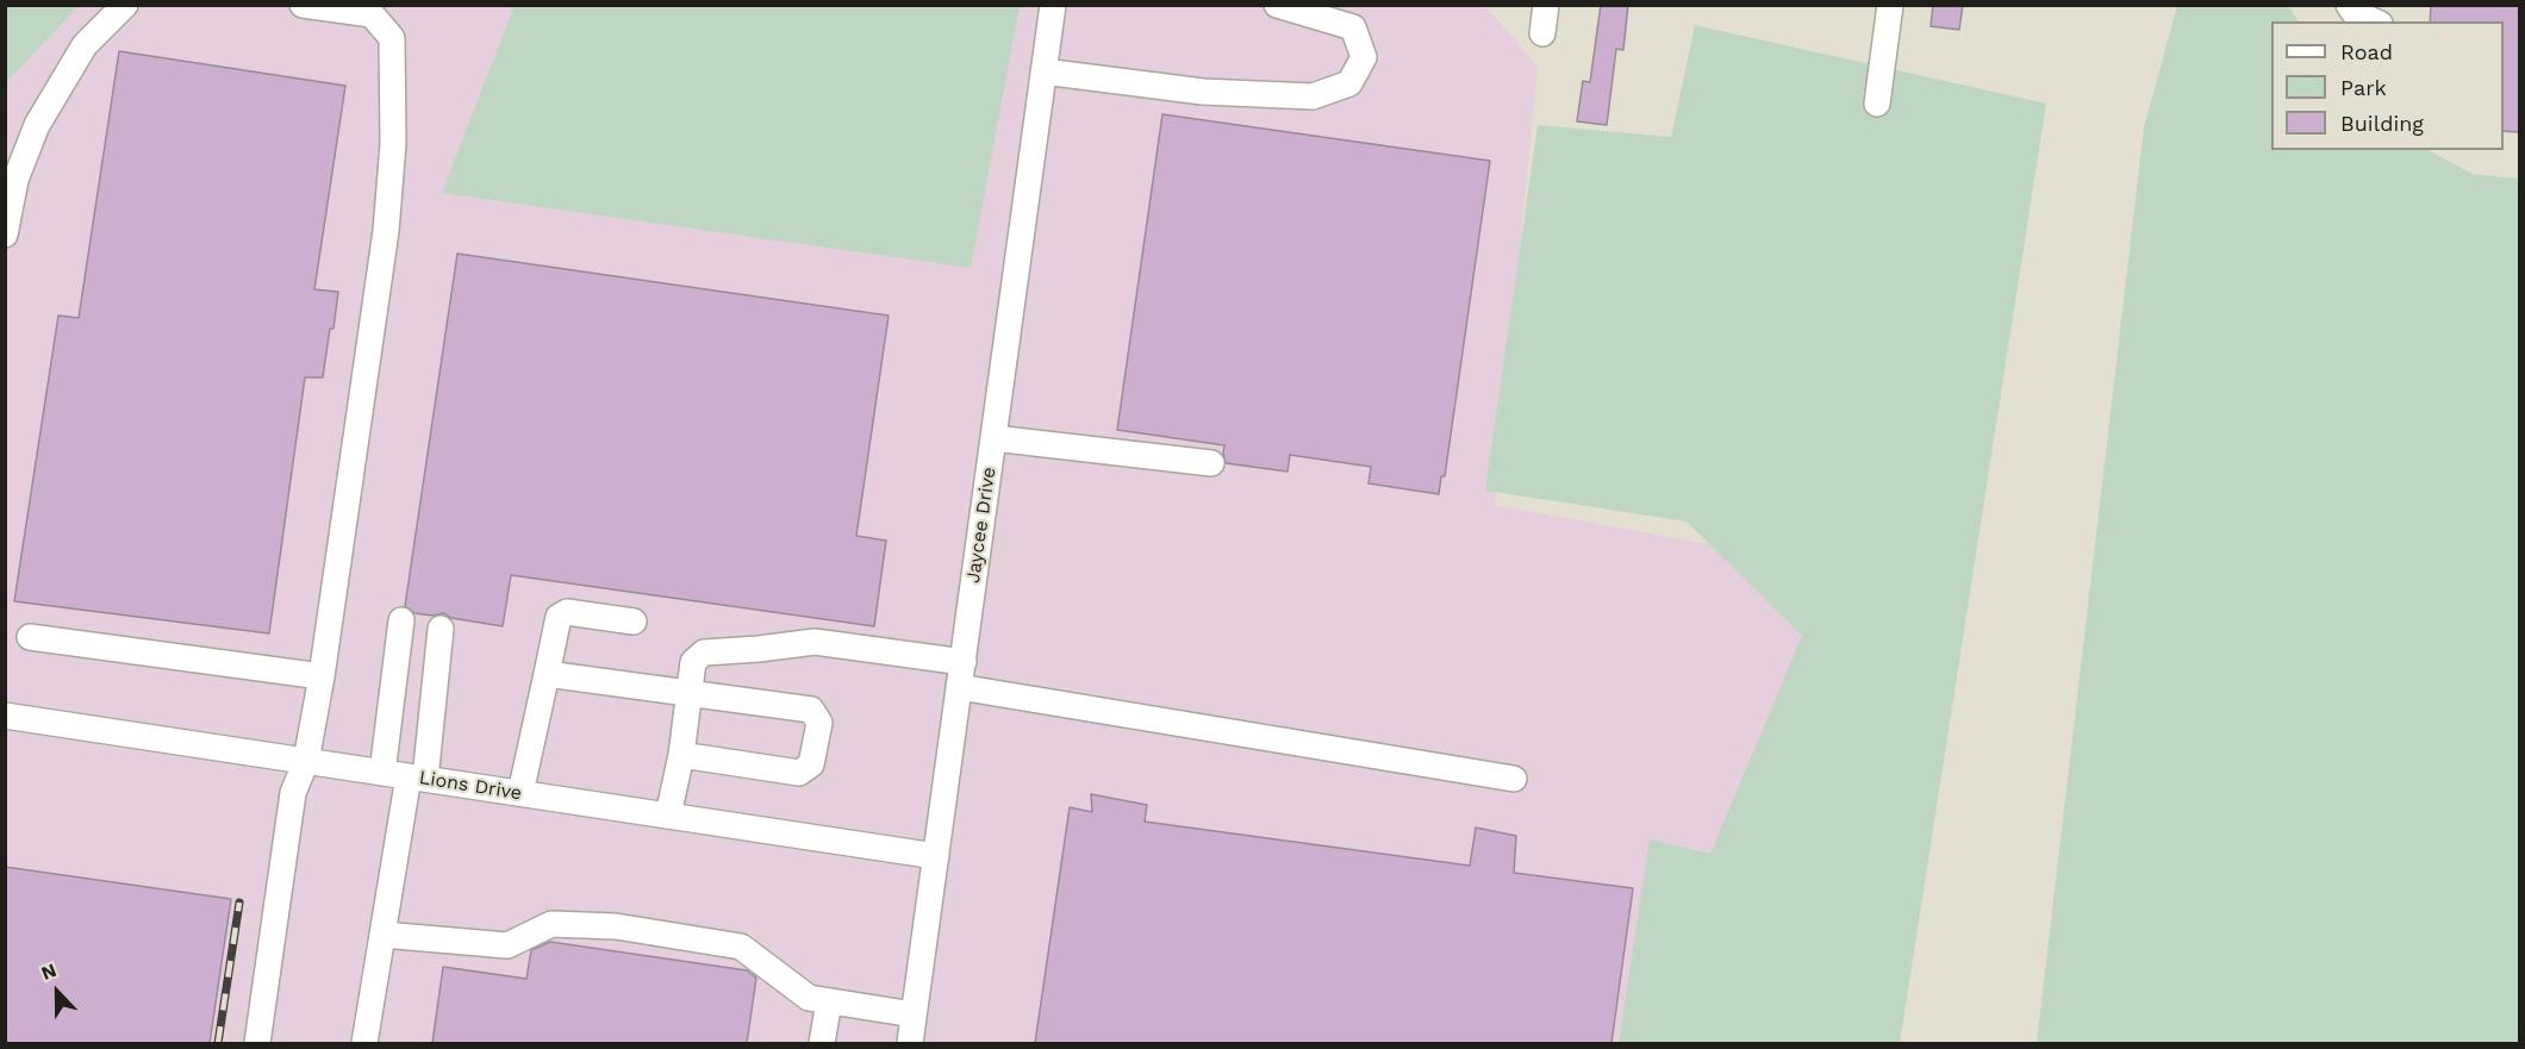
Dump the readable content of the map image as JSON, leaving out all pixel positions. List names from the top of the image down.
{
  "streets": {
    "street": ["Jaycee Drive", "Lions Drive"]
  },
  "crossings": [
    ["Jaycee Drive", "Lions Drive"]
  ],
  "legend": ["Road", "Park", "Building"],
  "north": "top"
}
